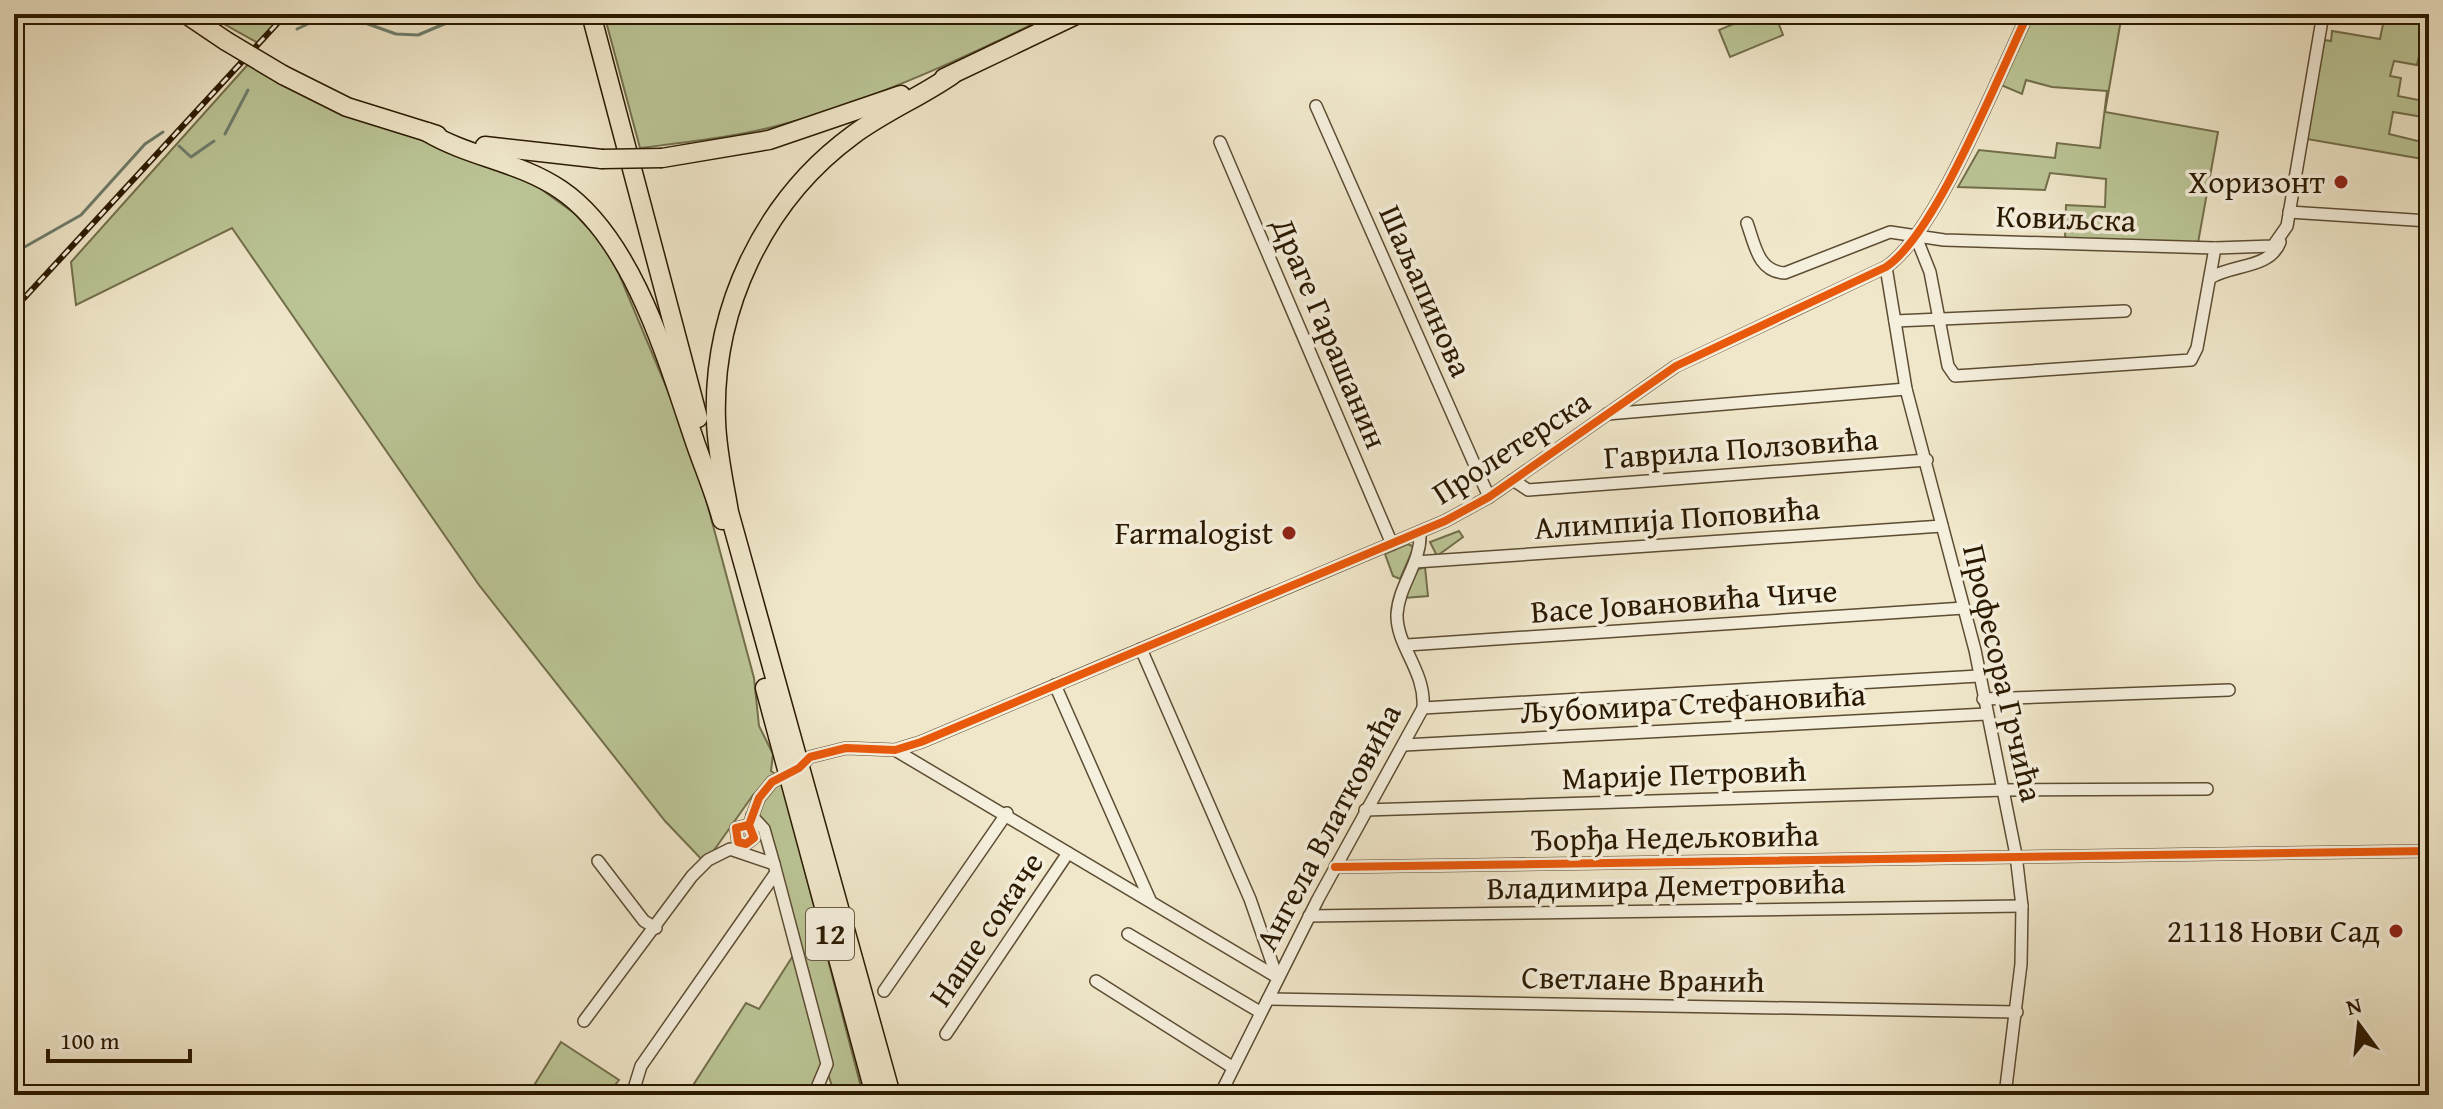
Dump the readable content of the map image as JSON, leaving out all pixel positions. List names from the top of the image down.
{
  "streets": {
    "main road": ["12"],
    "street": [
      "Ковиљска",
      "Шаљапинова",
      "Драге Гарашанин",
      "Пролетерска",
      "Гаврила Ползовића",
      "Алимпија Поповића",
      "Васе Јовановића Чиче",
      "Професора Грчића",
      "Љубомира Стефановића",
      "Марије Петровић",
      "Ангела Влатковића",
      "Ђорђа Недељковића",
      "Владимира Деметровића",
      "Наше сокаче",
      "Светлане Вранић"
    ]
  },
  "crossings": [
    ["Ковиљска", "Пролетерска"],
    ["Шаљапинова", "Пролетерска"],
    ["Драге Гарашанин", "Пролетерска"],
    ["Пролетерска", "Гаврила Ползовића"],
    ["Пролетерска", "Професора Грчића"],
    ["Пролетерска", "Ангела Влатковића"],
    ["Пролетерска", "12"],
    ["Гаврила Ползовића", "Професора Грчића"],
    ["Алимпија Поповића", "Професора Грчића"],
    ["Алимпија Поповића", "Ангела Влатковића"],
    ["Васе Јовановића Чиче", "Професора Грчића"],
    ["Васе Јовановића Чиче", "Ангела Влатковића"],
    ["Професора Грчића", "Љубомира Стефановића"],
    ["Професора Грчића", "Марије Петровић"],
    ["Професора Грчића", "Ђорђа Недељковића"],
    ["Професора Грчића", "Владимира Деметровића"],
    ["Професора Грчића", "Светлане Вранић"],
    ["Љубомира Стефановића", "Ангела Влатковића"],
    ["Марије Петровић", "Ангела Влатковића"],
    ["Ангела Влатковића", "Ђорђа Недељковића"],
    ["Ангела Влатковића", "Владимира Деметровића"],
    ["Ангела Влатковића", "Светлане Вранић"]
  ],
  "places": ["Хоризонт", "Farmalogist", "21118 Нови Сад"],
  "scale_bar": "100 m",
  "north": "top"
}
